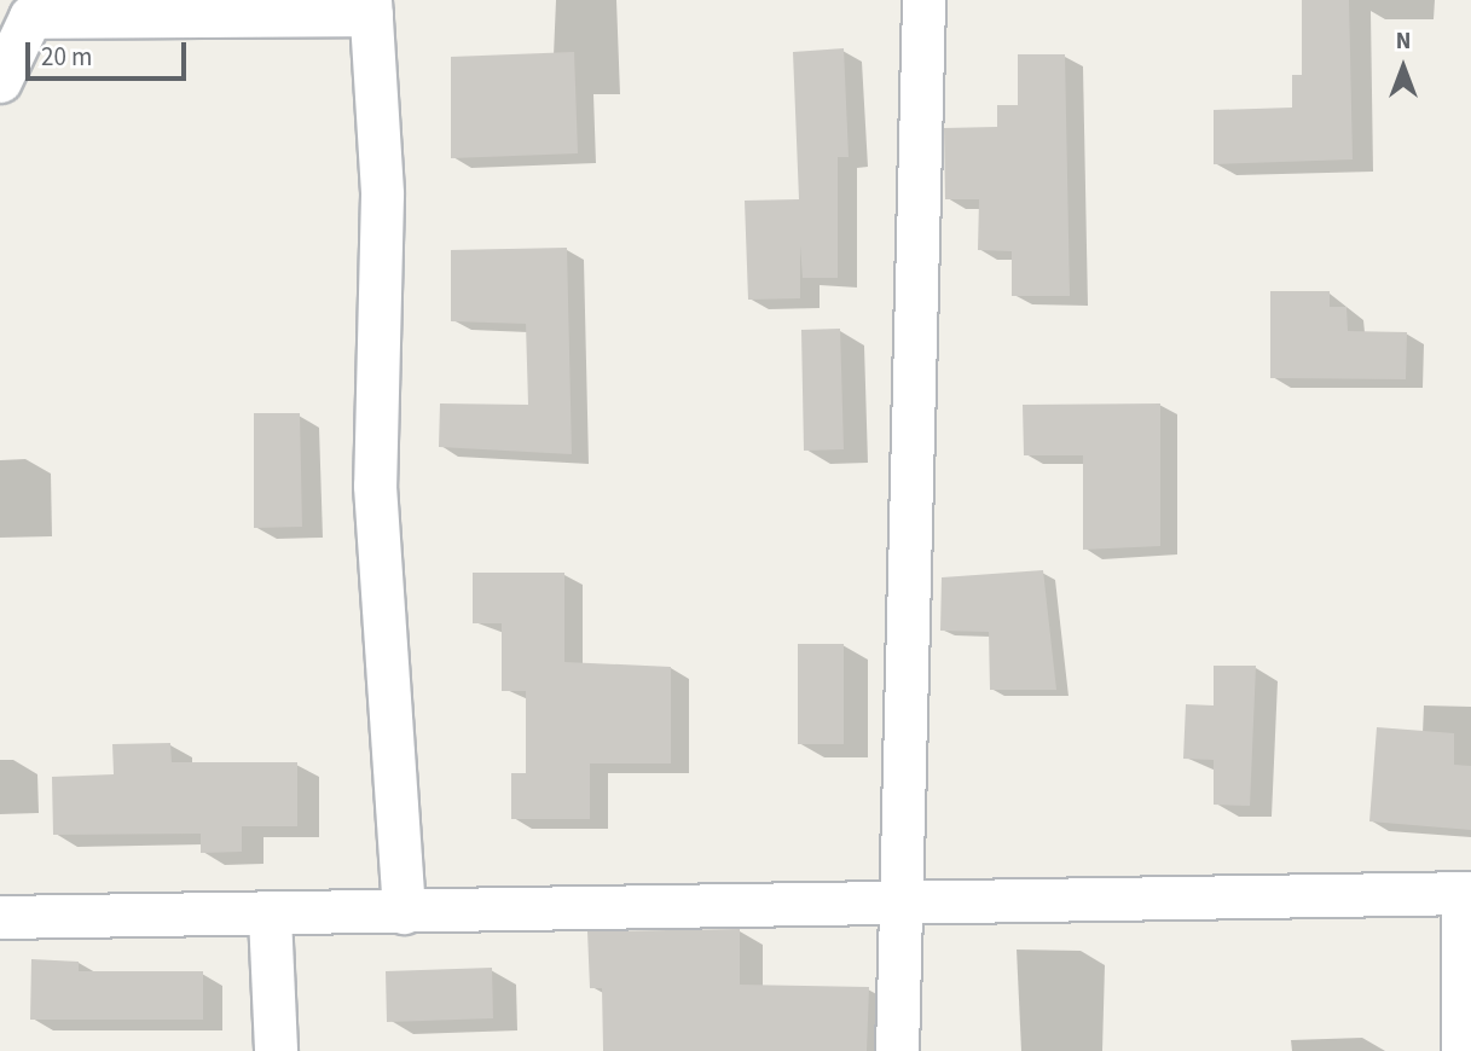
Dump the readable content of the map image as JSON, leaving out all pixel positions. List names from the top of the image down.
{
  "scale_bar": "20 m",
  "north": "top"
}
